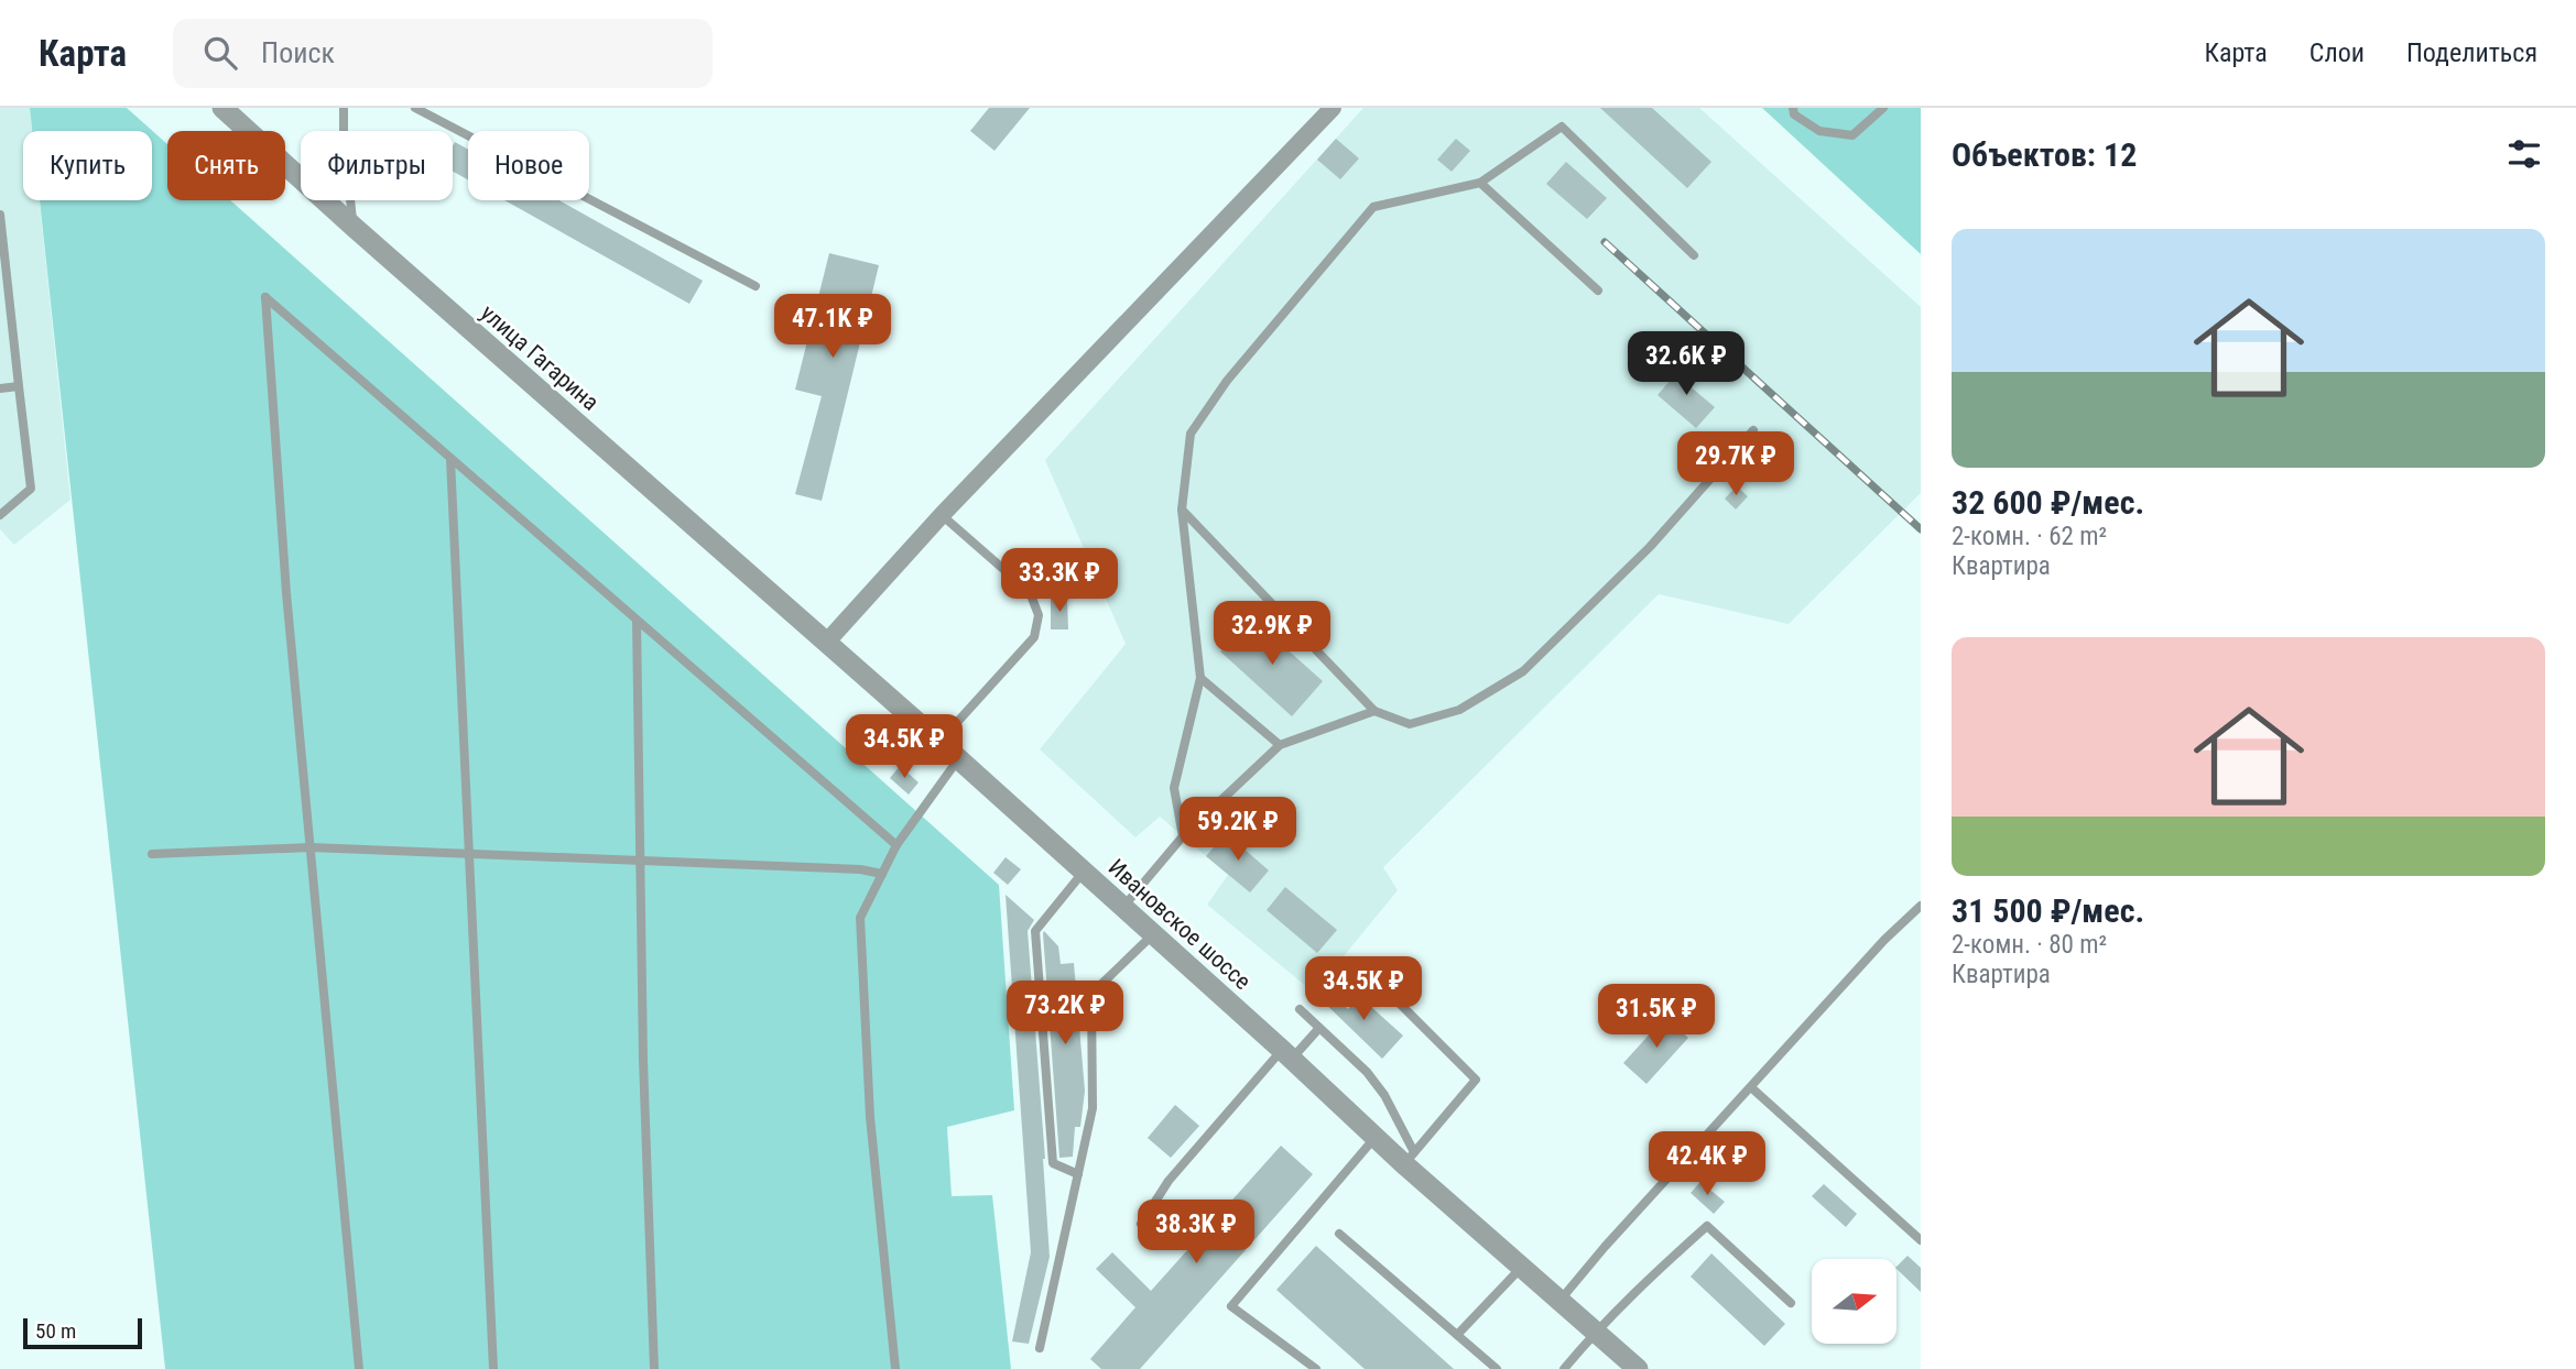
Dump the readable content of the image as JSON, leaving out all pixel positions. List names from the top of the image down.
{
  "streets": {
    "street": ["улица Гагарина", "Ивановское шоссе"]
  },
  "crossings": [
    ["улица Гагарина", "Ивановское шоссе"]
  ],
  "scale_bar": "50 m",
  "north": "right",
  "page": {
    "header": "Карта",
    "search": "Поиск",
    "nav": ["Карта", "Слои", "Поделиться"],
    "heading": "Объектов: 12",
    "chip": [
      "Купить",
      "Снять",
      "Фильтры",
      "Новое"
    ],
    "list": [
      {
        "name": "32 600 ₽/мес.",
        "note": "2-комн. · 62 m² · Квартира"
      },
      {
        "name": "31 500 ₽/мес.",
        "note": "2-комн. · 80 m² · Квартира"
      }
    ],
    "price": [
      "47.1K ₽",
      "32.6K ₽",
      "29.7K ₽",
      "33.3K ₽",
      "32.9K ₽",
      "34.5K ₽",
      "59.2K ₽",
      "34.5K ₽",
      "73.2K ₽",
      "31.5K ₽",
      "42.4K ₽",
      "38.3K ₽"
    ],
    "scale": "50 m"
  }
}
